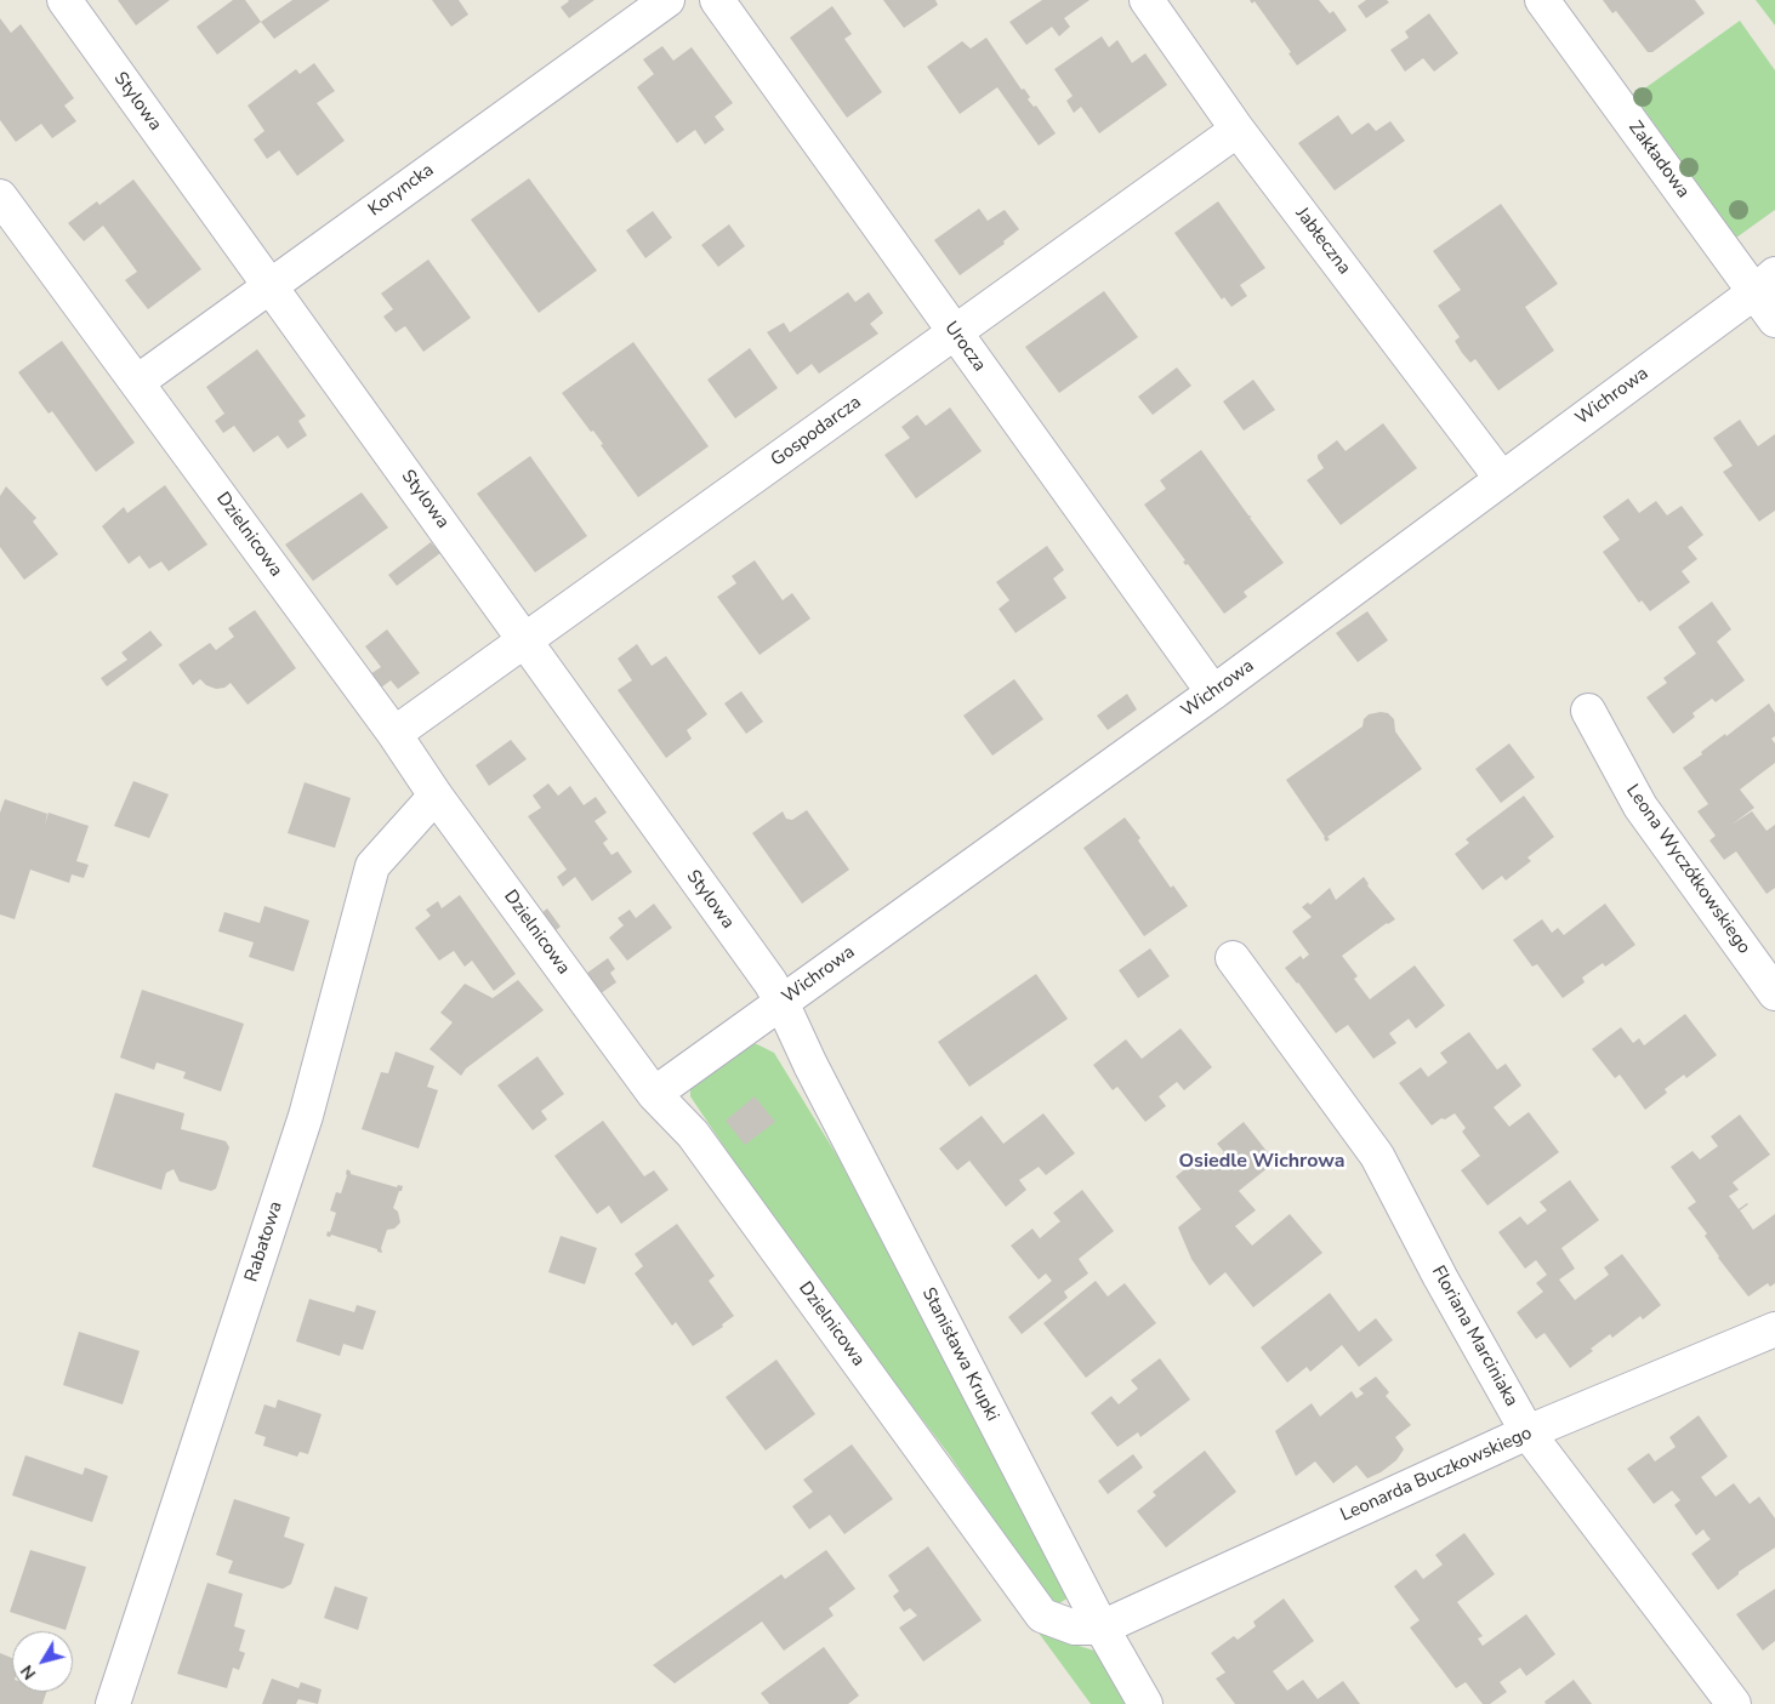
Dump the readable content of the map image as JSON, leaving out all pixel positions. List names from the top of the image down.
{
  "streets": {
    "street": [
      "Stylowa",
      "Zakładowa",
      "Koryncka",
      "Jabłeczna",
      "Urocza",
      "Wichrowa",
      "Gospodarcza",
      "Dzielnicowa",
      "Leona Wyczółkowskiego",
      "Rabatowa",
      "Floriana Marciniaka",
      "Stanisława Krupki",
      "Leonarda Buczkowskiego"
    ]
  },
  "crossings": [
    ["Stylowa", "Koryncka"],
    ["Stylowa", "Wichrowa"],
    ["Stylowa", "Gospodarcza"],
    ["Stylowa", "Stanisława Krupki"],
    ["Zakładowa", "Wichrowa"],
    ["Koryncka", "Dzielnicowa"],
    ["Jabłeczna", "Wichrowa"],
    ["Jabłeczna", "Gospodarcza"],
    ["Urocza", "Wichrowa"],
    ["Urocza", "Gospodarcza"],
    ["Wichrowa", "Dzielnicowa"],
    ["Wichrowa", "Stanisława Krupki"],
    ["Gospodarcza", "Dzielnicowa"],
    ["Dzielnicowa", "Rabatowa"],
    ["Dzielnicowa", "Stanisława Krupki"],
    ["Dzielnicowa", "Leonarda Buczkowskiego"],
    ["Floriana Marciniaka", "Leonarda Buczkowskiego"],
    ["Stanisława Krupki", "Leonarda Buczkowskiego"]
  ],
  "districts": ["Osiedle Wichrowa"],
  "north": "bottom left"
}
